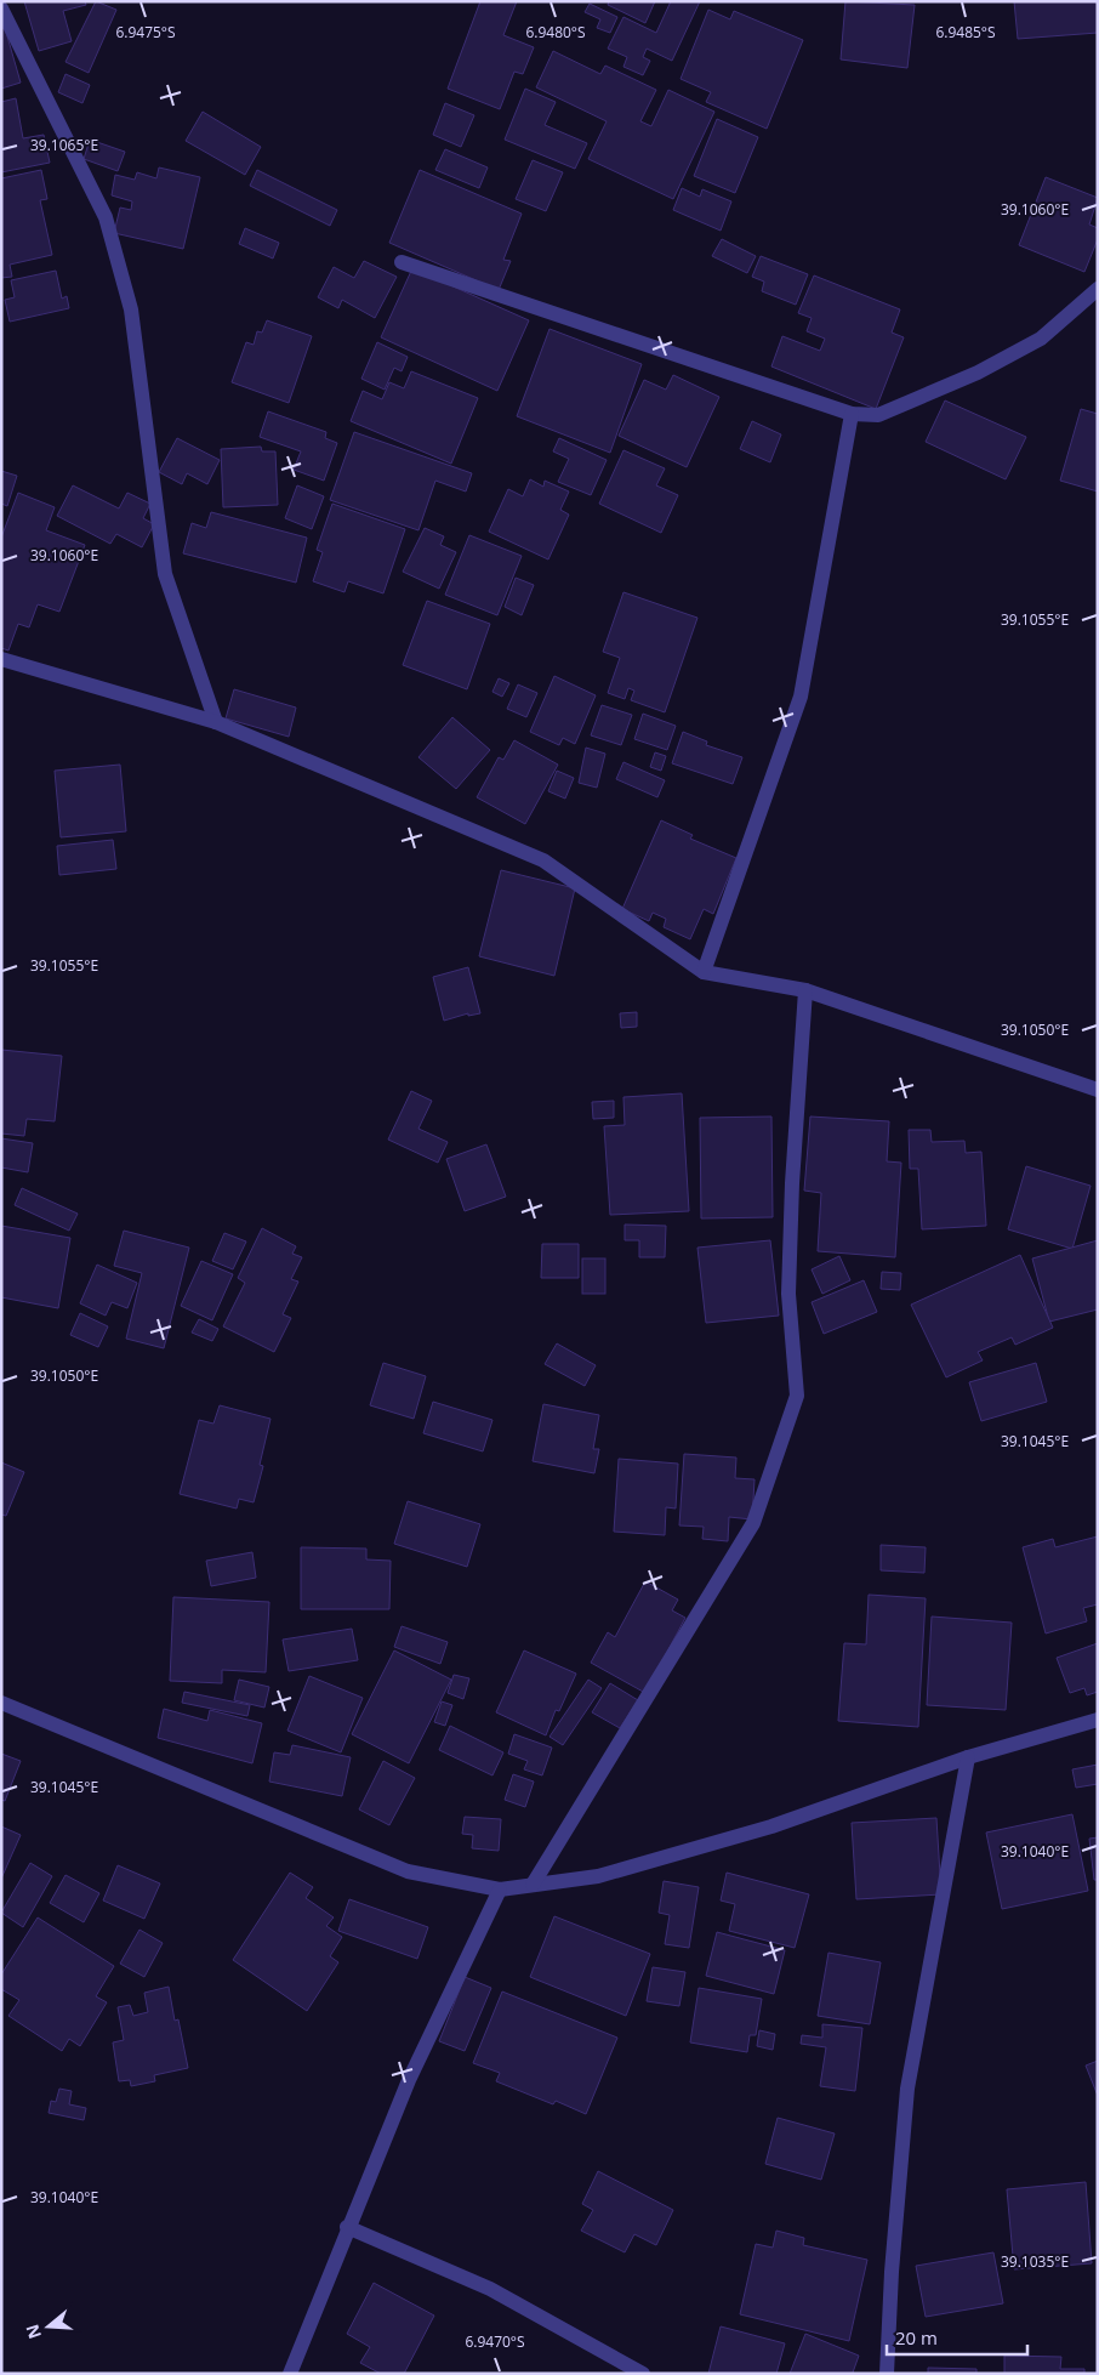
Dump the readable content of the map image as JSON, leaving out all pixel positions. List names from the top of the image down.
{
  "scale_bar": "20 m",
  "north": "left",
  "coordinates": [
    "6.9475°S",
    "6.9480°S",
    "6.9485°S",
    "39.1065°E",
    "39.1060°E",
    "39.1055°E",
    "39.1050°E",
    "39.1045°E",
    "39.1040°E",
    "39.1035°E",
    "6.9470°S"
  ]
}
